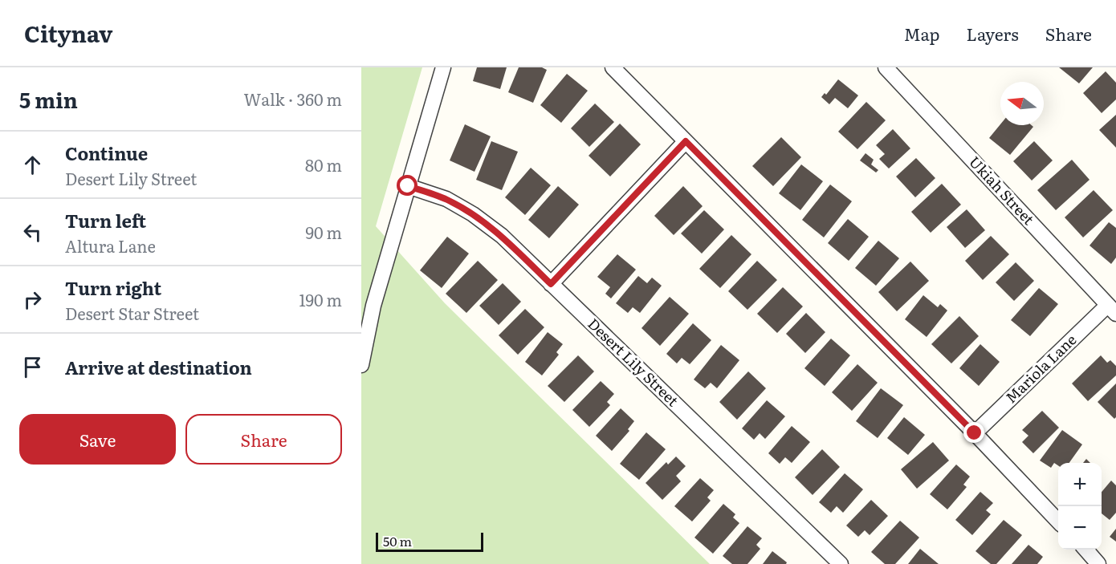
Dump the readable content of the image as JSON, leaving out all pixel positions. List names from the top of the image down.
{
  "streets": {
    "street": ["Ukiah Street", "Desert Lily Street", "Mariola Lane"]
  },
  "crossings": [
    ["Ukiah Street", "Mariola Lane"]
  ],
  "scale_bar": "50 m",
  "north": "left",
  "page": {
    "header": "Citynav",
    "nav": ["Map", "Layers", "Share"],
    "heading": ["5 min", "Walk · 360 m"],
    "list": [
      ["Continue", "Desert Lily Street", "80 m"],
      ["Turn left", "Altura Lane", "90 m"],
      ["Turn right", "Desert Star Street", "190 m"],
      "Arrive at destination"
    ],
    "buttons": ["Save", "Share"],
    "map_buttons": ["+", "−"],
    "scale": "50 m"
  }
}
